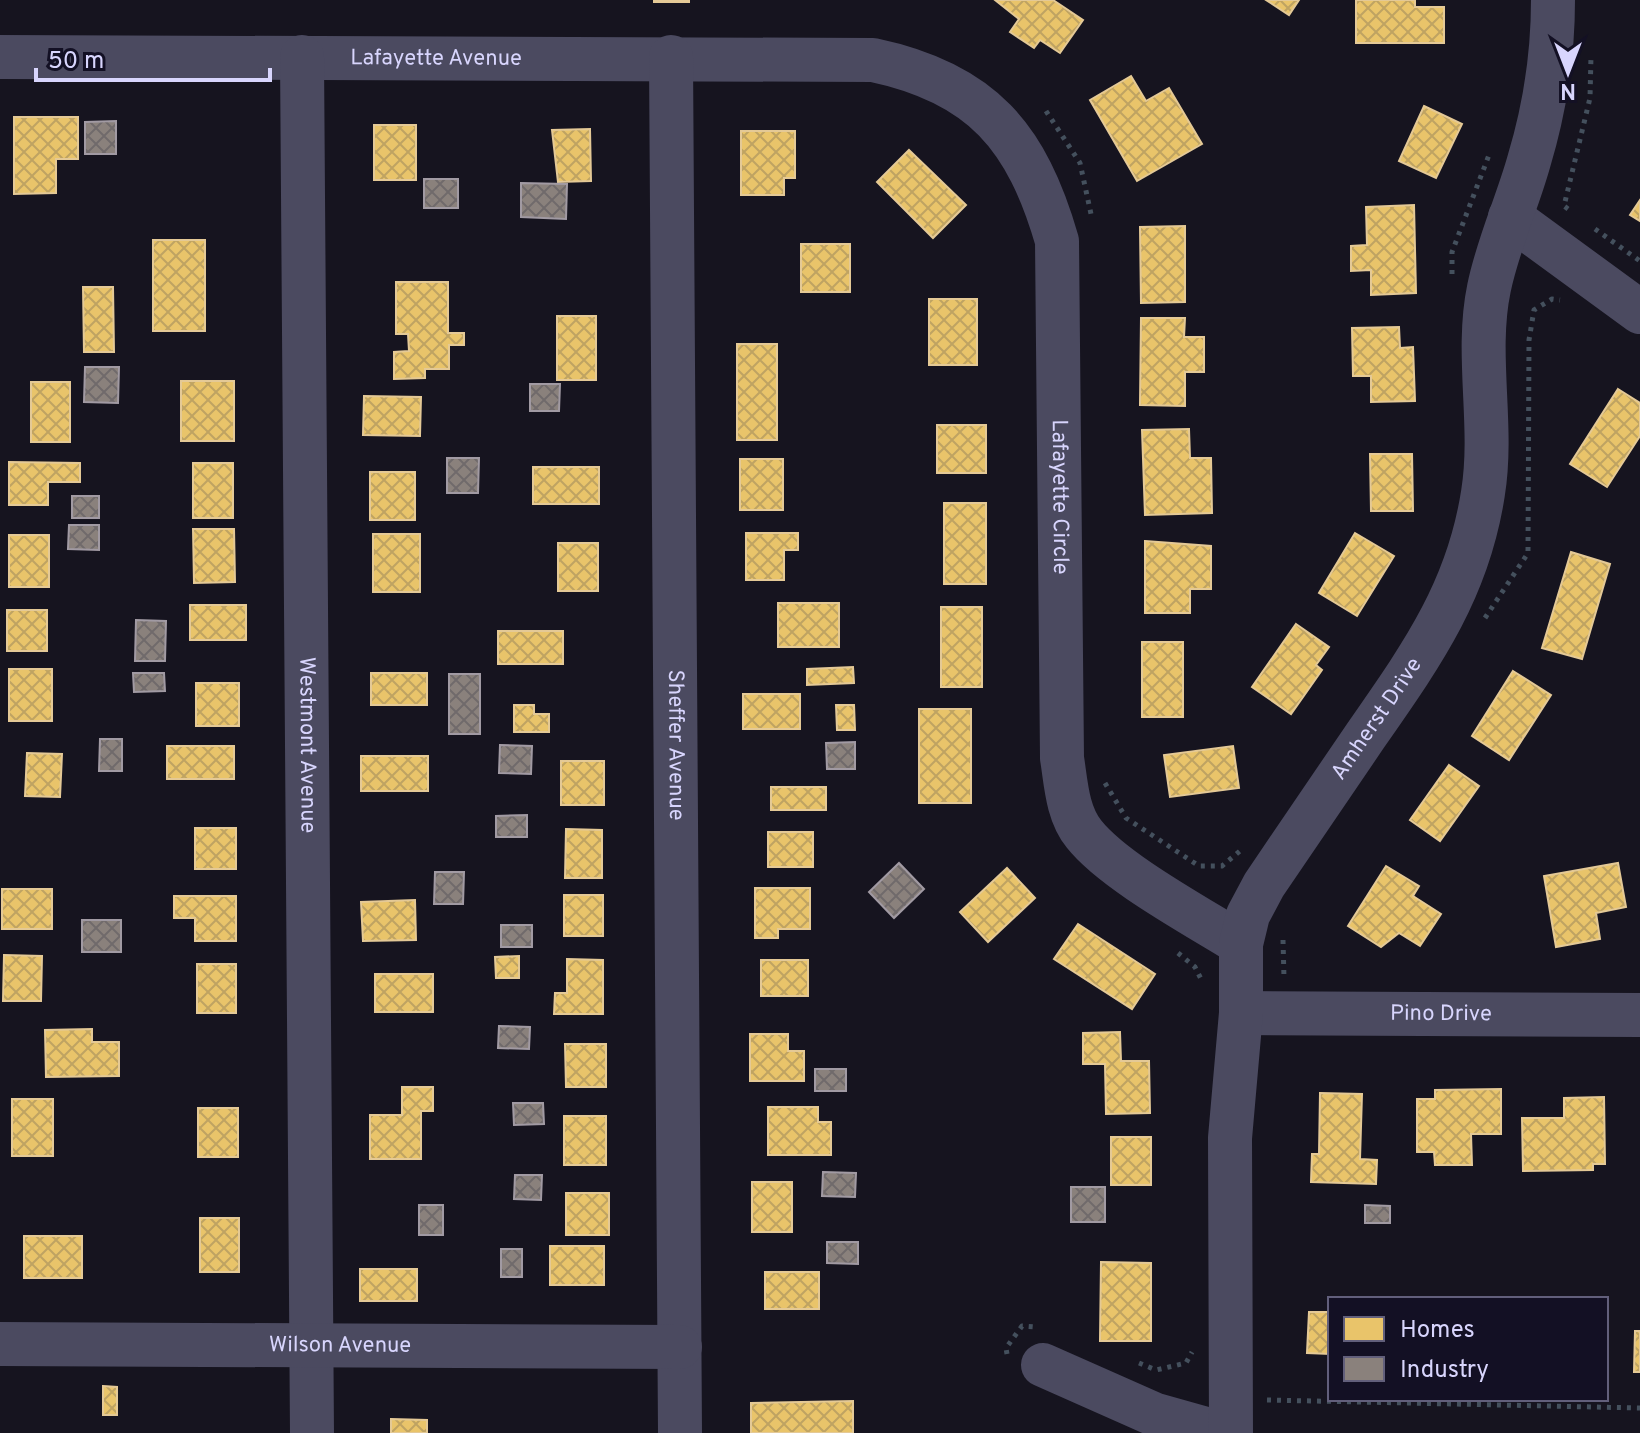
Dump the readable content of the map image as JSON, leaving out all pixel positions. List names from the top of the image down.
{
  "streets": {
    "street": [
      "Lafayette Avenue",
      "Lafayette Circle",
      "Amherst Drive",
      "Westmont Avenue",
      "Sheffer Avenue",
      "Pino Drive",
      "Wilson Avenue"
    ]
  },
  "crossings": [
    ["Lafayette Avenue", "Lafayette Circle"],
    ["Lafayette Avenue", "Westmont Avenue"],
    ["Lafayette Avenue", "Sheffer Avenue"],
    ["Lafayette Circle", "Amherst Drive"],
    ["Amherst Drive", "Pino Drive"],
    ["Westmont Avenue", "Wilson Avenue"],
    ["Sheffer Avenue", "Wilson Avenue"]
  ],
  "legend": ["Homes", "Industry"],
  "scale_bar": "50 m",
  "north": "bottom"
}
